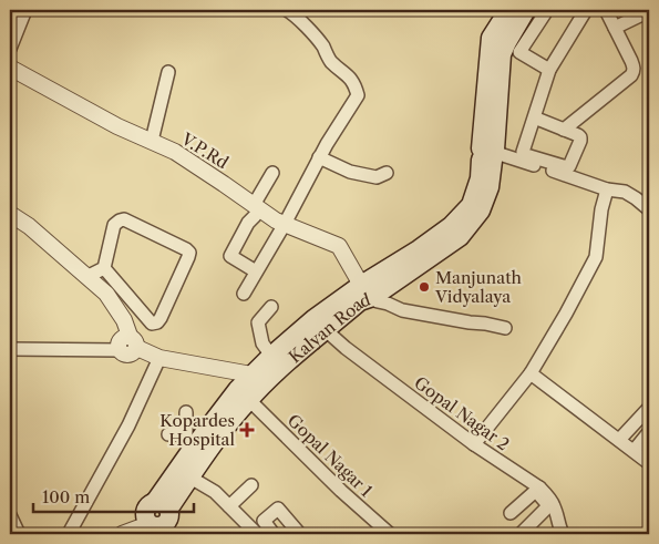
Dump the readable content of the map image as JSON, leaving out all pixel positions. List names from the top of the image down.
{
  "streets": {
    "main road": ["Kalyan Road"],
    "street": ["V.P.Rd", "Gopal Nagar 2", "Gopal Nagar 1"]
  },
  "crossings": [
    ["V.P.Rd", "Kalyan Road"],
    ["Kalyan Road", "Gopal Nagar 2"],
    ["Kalyan Road", "Gopal Nagar 1"]
  ],
  "places": {
    "other": ["Manjunath Vidyalaya"],
    "health": ["Kopardes Hospital"]
  },
  "scale_bar": "100 m"
}
